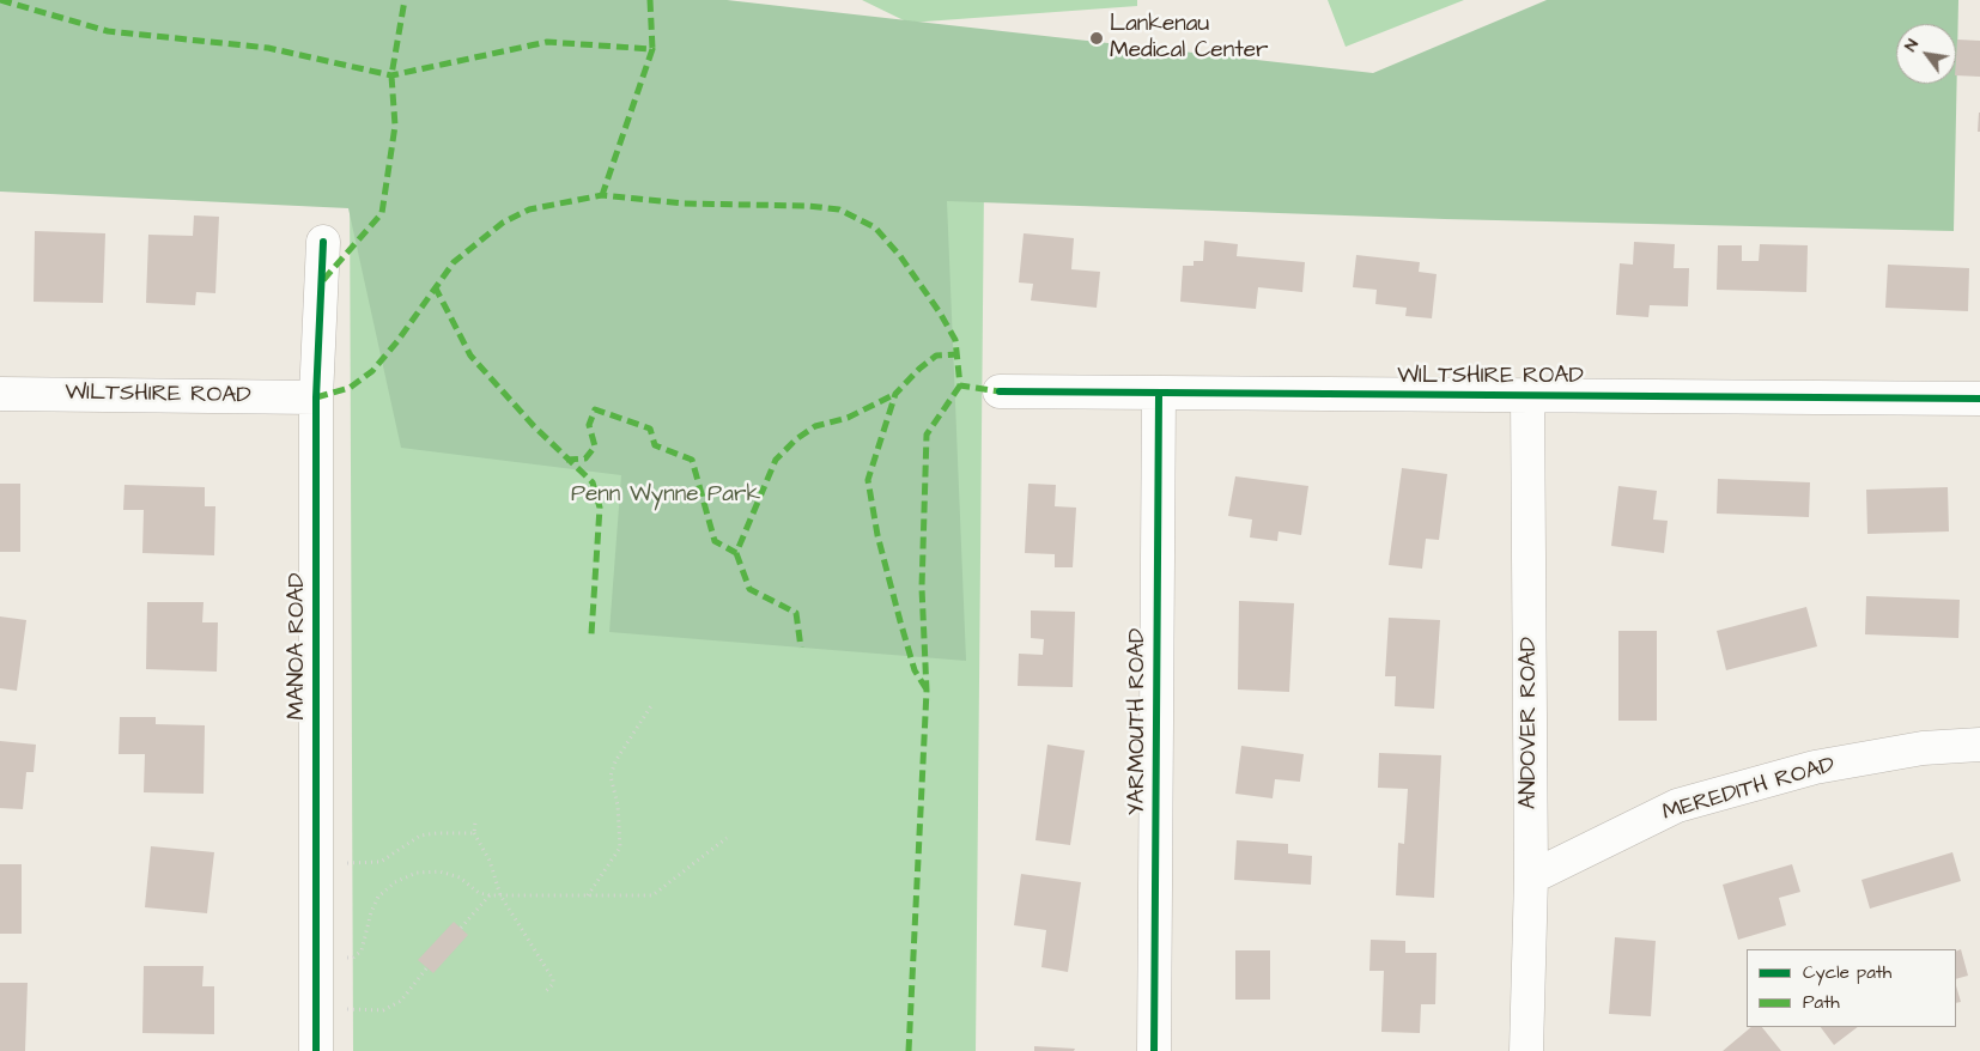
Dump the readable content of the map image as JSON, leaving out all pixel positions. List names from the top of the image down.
{
  "streets": {
    "street": [
      "WILTSHIRE ROAD",
      "MANOA ROAD",
      "YARMOUTH ROAD",
      "ANDOVER ROAD",
      "MEREDITH ROAD"
    ]
  },
  "crossings": [
    ["WILTSHIRE ROAD", "MANOA ROAD"],
    ["WILTSHIRE ROAD", "YARMOUTH ROAD"],
    ["WILTSHIRE ROAD", "ANDOVER ROAD"],
    ["ANDOVER ROAD", "MEREDITH ROAD"]
  ],
  "parks": ["Penn Wynne Park"],
  "places": ["Lankenau Medical Center"],
  "legend": ["Cycle path", "Path"],
  "north": "top left"
}
